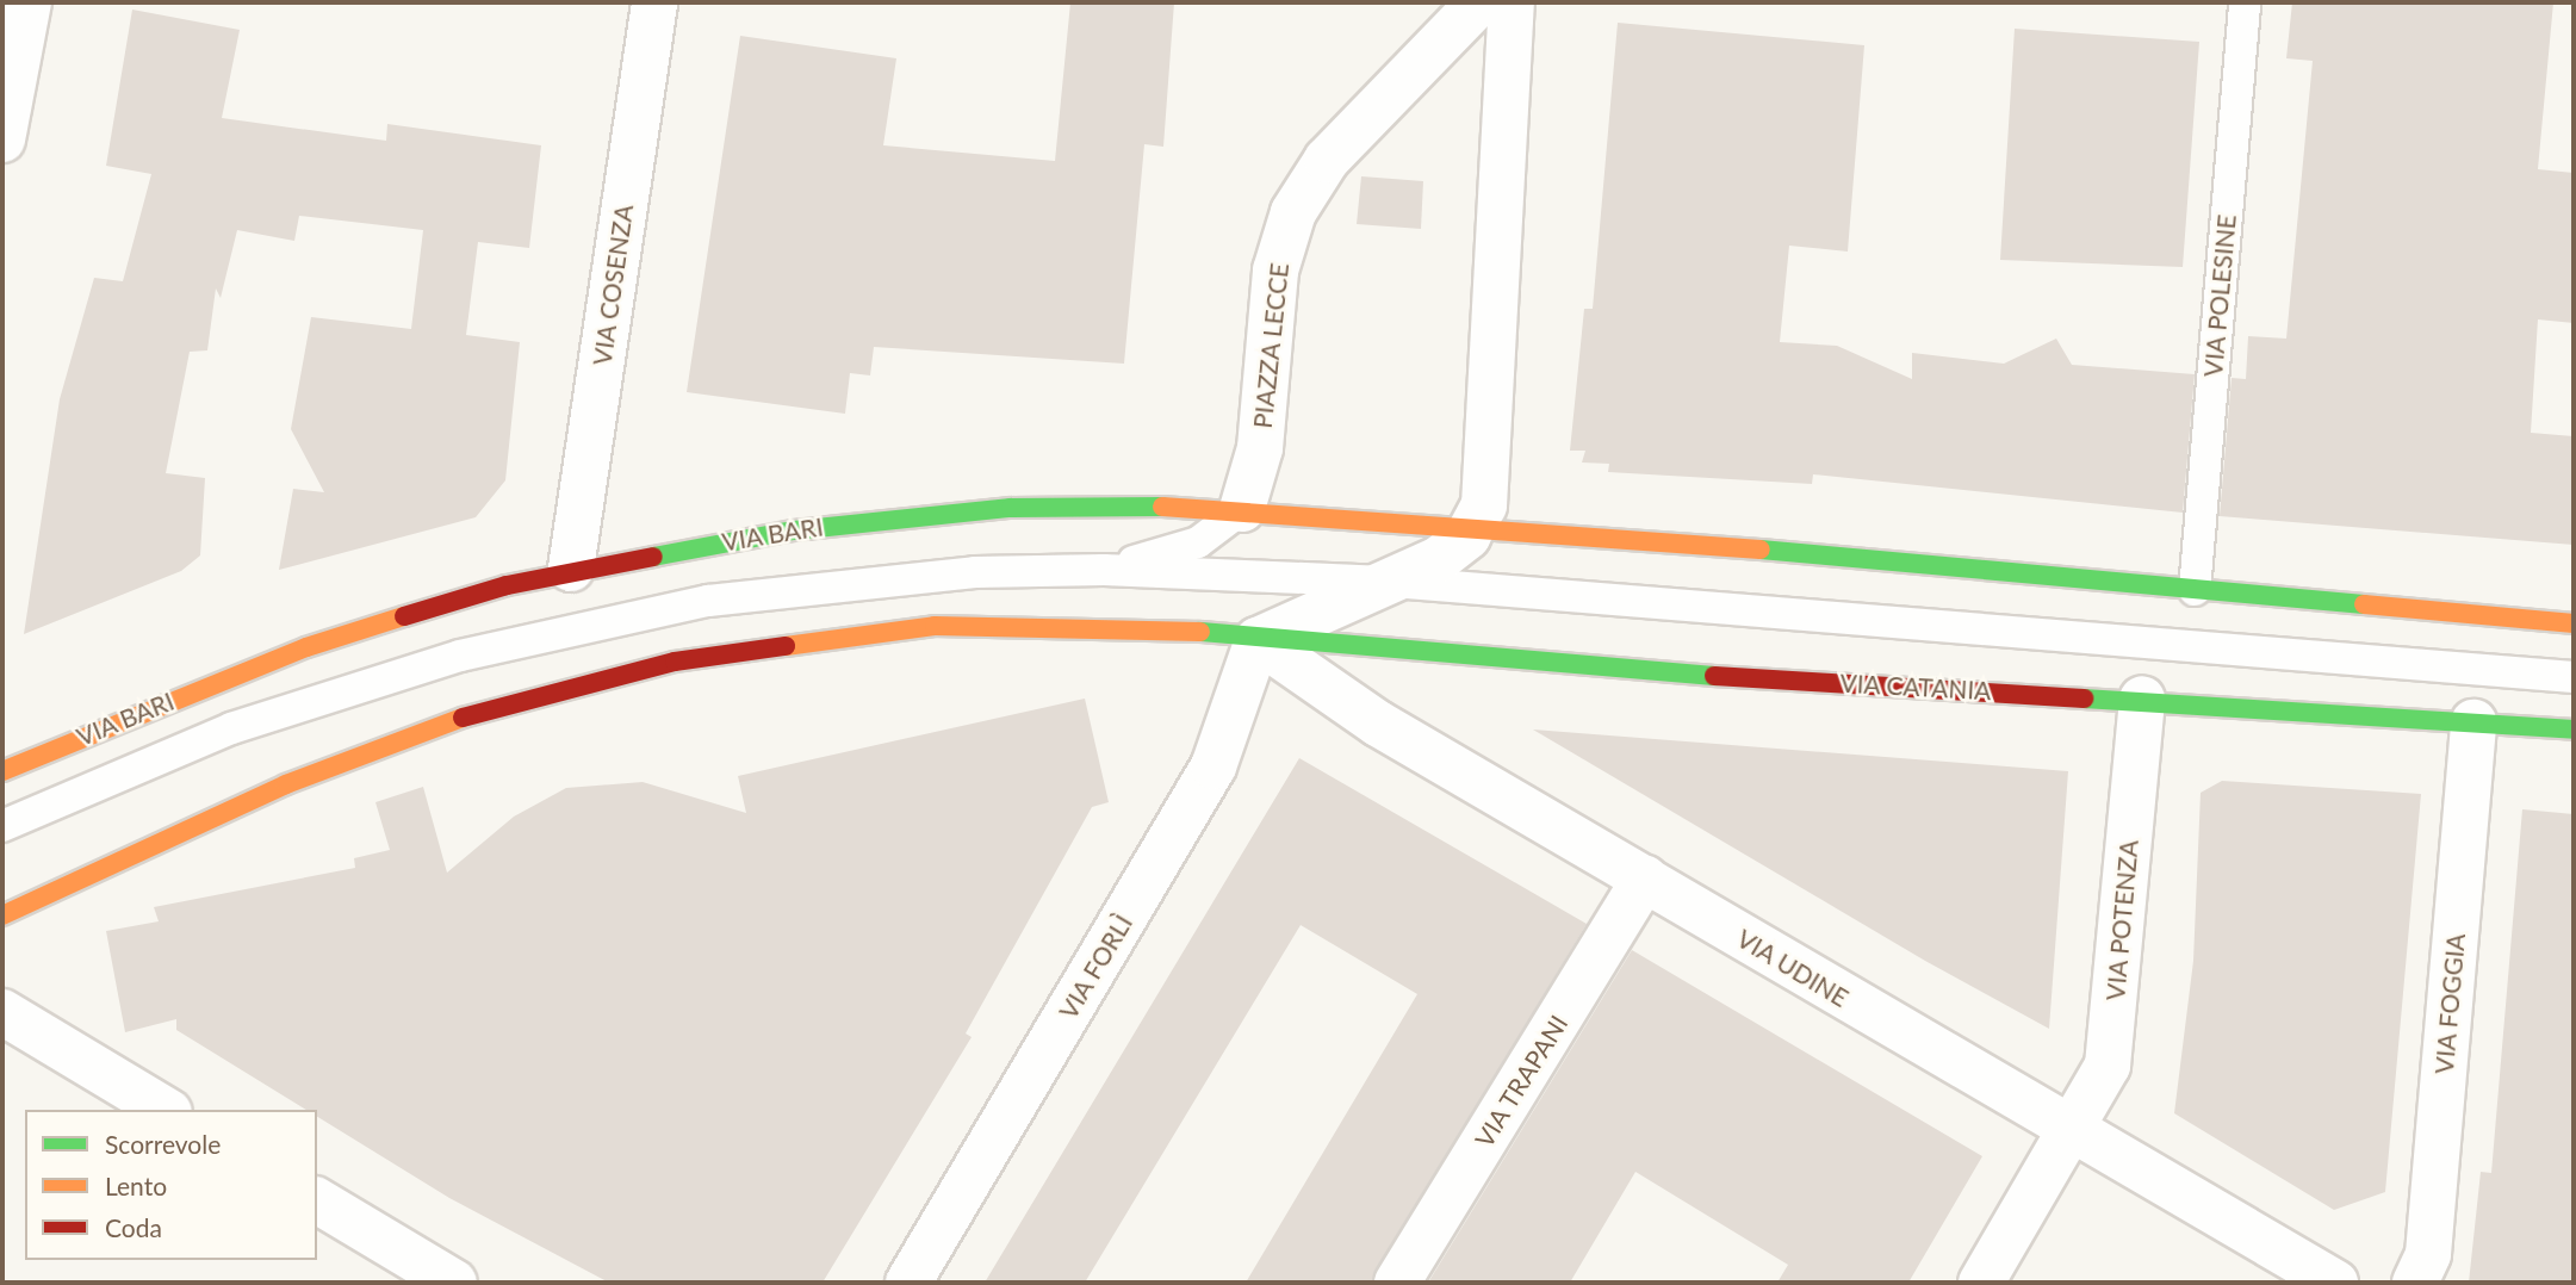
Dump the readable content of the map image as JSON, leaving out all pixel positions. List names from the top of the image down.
{
  "streets": {
    "main road": ["VIA BARI", "VIA CATANIA"],
    "street": [
      "VIA COSENZA",
      "PIAZZA LECCE",
      "VIA POTENZA",
      "VIA FORLÌ",
      "VIA UDINE",
      "VIA FOGGIA",
      "VIA TRAPANI"
    ],
    "lane": ["VIA POLESINE"]
  },
  "crossings": [
    ["VIA COSENZA", "VIA BARI"],
    ["PIAZZA LECCE", "VIA BARI"],
    ["VIA CATANIA", "VIA POTENZA"],
    ["VIA CATANIA", "VIA FORLÌ"],
    ["VIA CATANIA", "VIA UDINE"],
    ["VIA CATANIA", "VIA FOGGIA"],
    ["VIA POTENZA", "VIA UDINE"],
    ["VIA FORLÌ", "VIA UDINE"],
    ["VIA UDINE", "VIA TRAPANI"]
  ],
  "legend": ["Scorrevole", "Lento", "Coda"]
}
